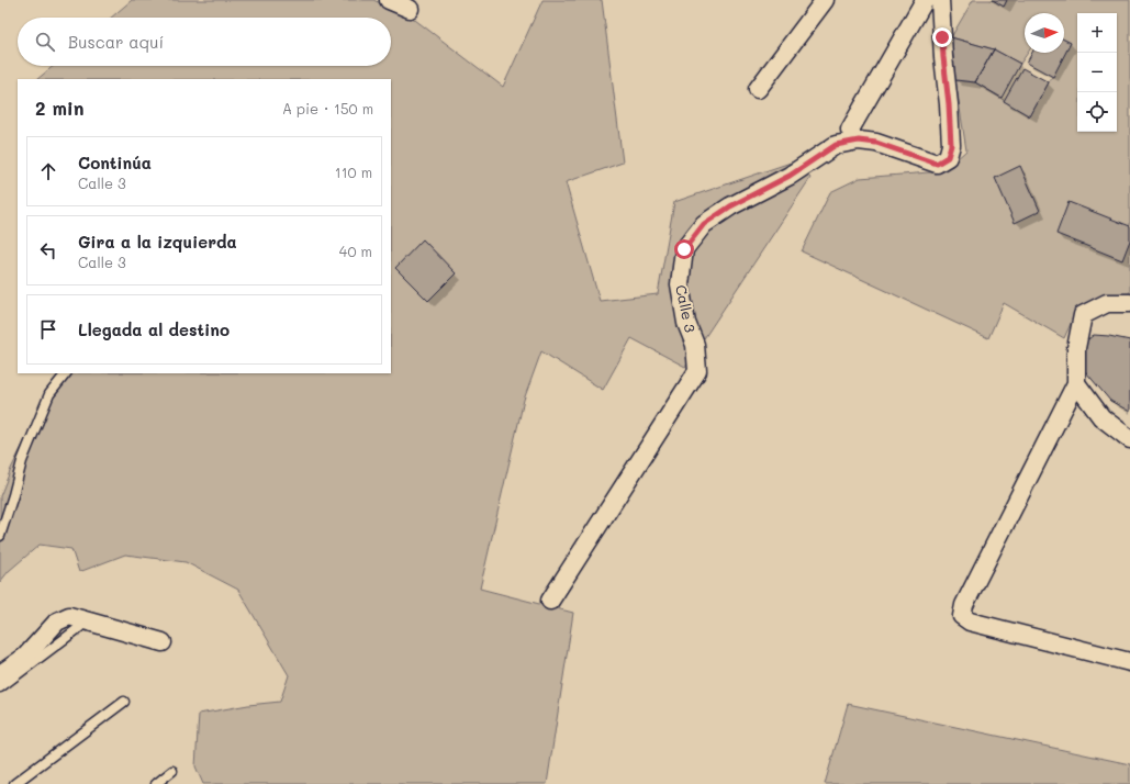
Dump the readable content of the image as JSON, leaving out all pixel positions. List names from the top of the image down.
{
  "streets": {
    "street": ["Calle 3"]
  },
  "north": "right",
  "page": {
    "map_buttons": ["+", "−"],
    "search": "Buscar aquí",
    "heading": ["2 min", "A pie · 150 m"],
    "list": [
      ["Continúa", "Calle 3", "110 m"],
      ["Gira a la izquierda", "Calle 3", "40 m"],
      "Llegada al destino"
    ]
  }
}
